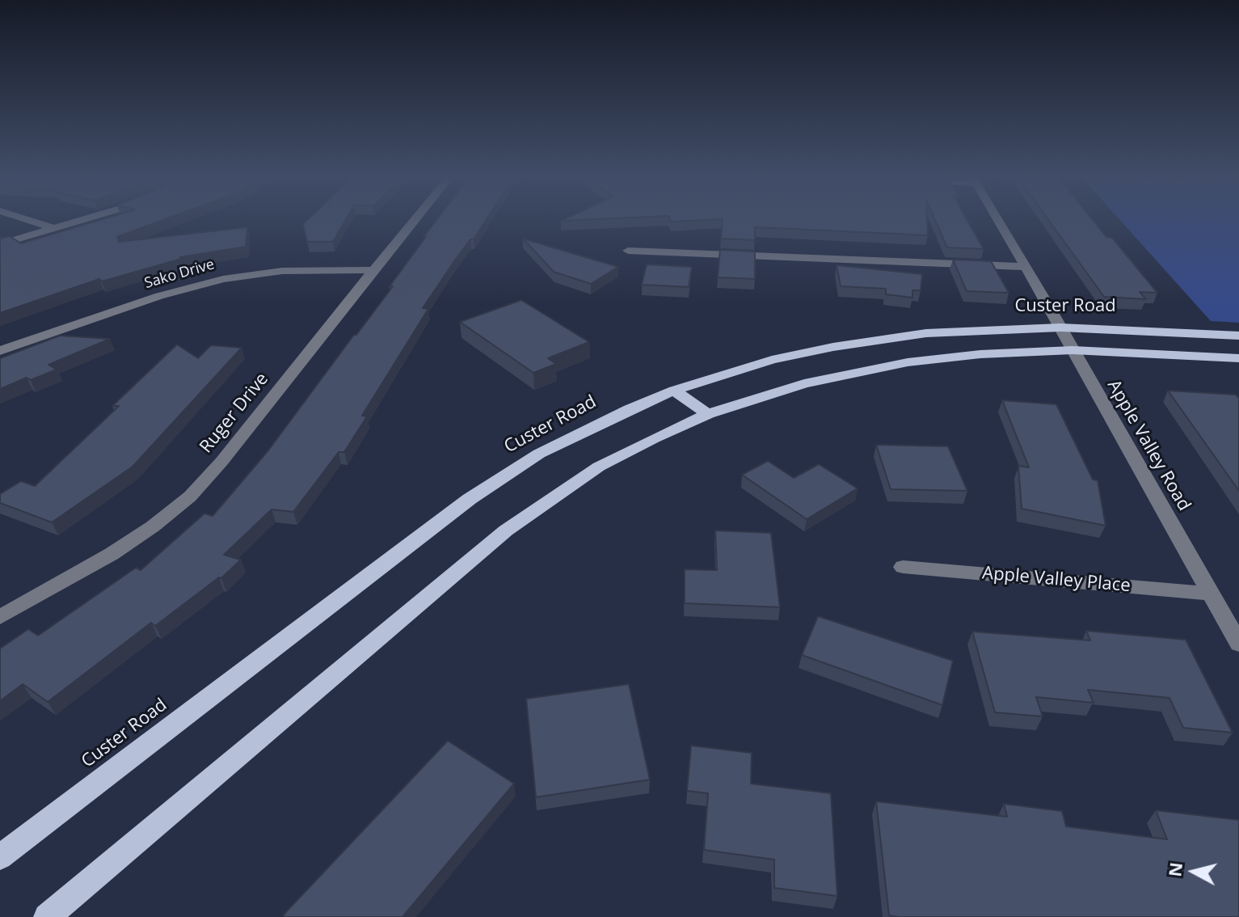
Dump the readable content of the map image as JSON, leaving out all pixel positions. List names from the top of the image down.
{
  "streets": {
    "main road": ["Custer Road"],
    "street": [
      "Sako Drive",
      "Ruger Drive",
      "Apple Valley Road",
      "Apple Valley Place"
    ]
  },
  "crossings": [
    ["Sako Drive", "Ruger Drive"],
    ["Custer Road", "Apple Valley Road"],
    ["Apple Valley Road", "Apple Valley Place"]
  ],
  "north": "left"
}
